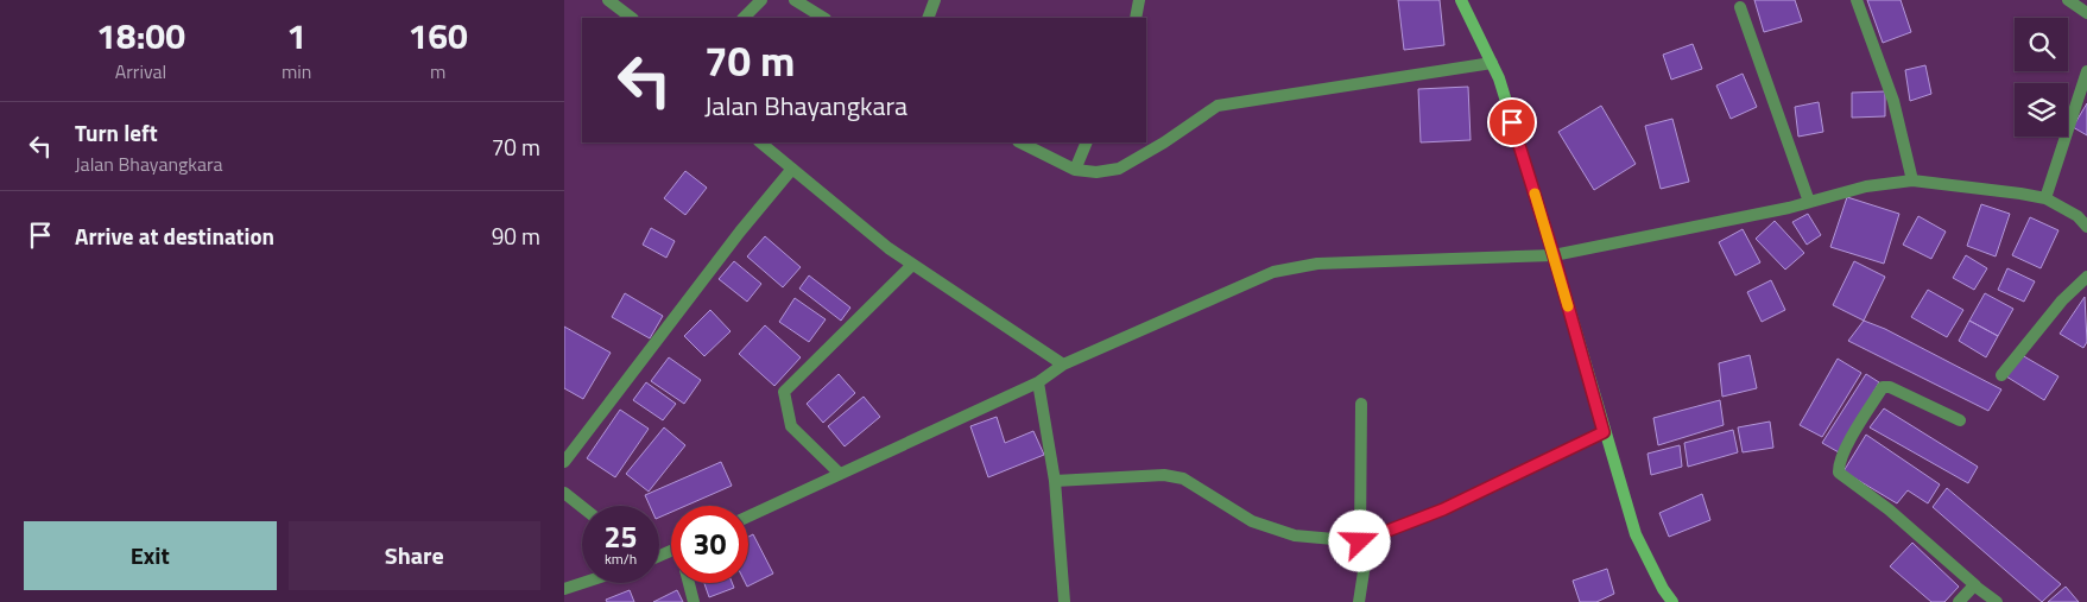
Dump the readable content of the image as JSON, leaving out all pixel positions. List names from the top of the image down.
{
  "page": {
    "eta": [
      "18:00",
      "Arrival",
      "1",
      "min",
      "160",
      "m"
    ],
    "turn": ["70 m", "Jalan Bhayangkara"],
    "list": [
      {
        "name": "Turn left",
        "note": "Jalan Bhayangkara",
        "value": "70 m"
      },
      {
        "name": "Arrive at destination",
        "value": "90 m"
      }
    ],
    "speed": "25 km/h",
    "limit": "30",
    "buttons": ["Exit", "Share"]
  }
}
